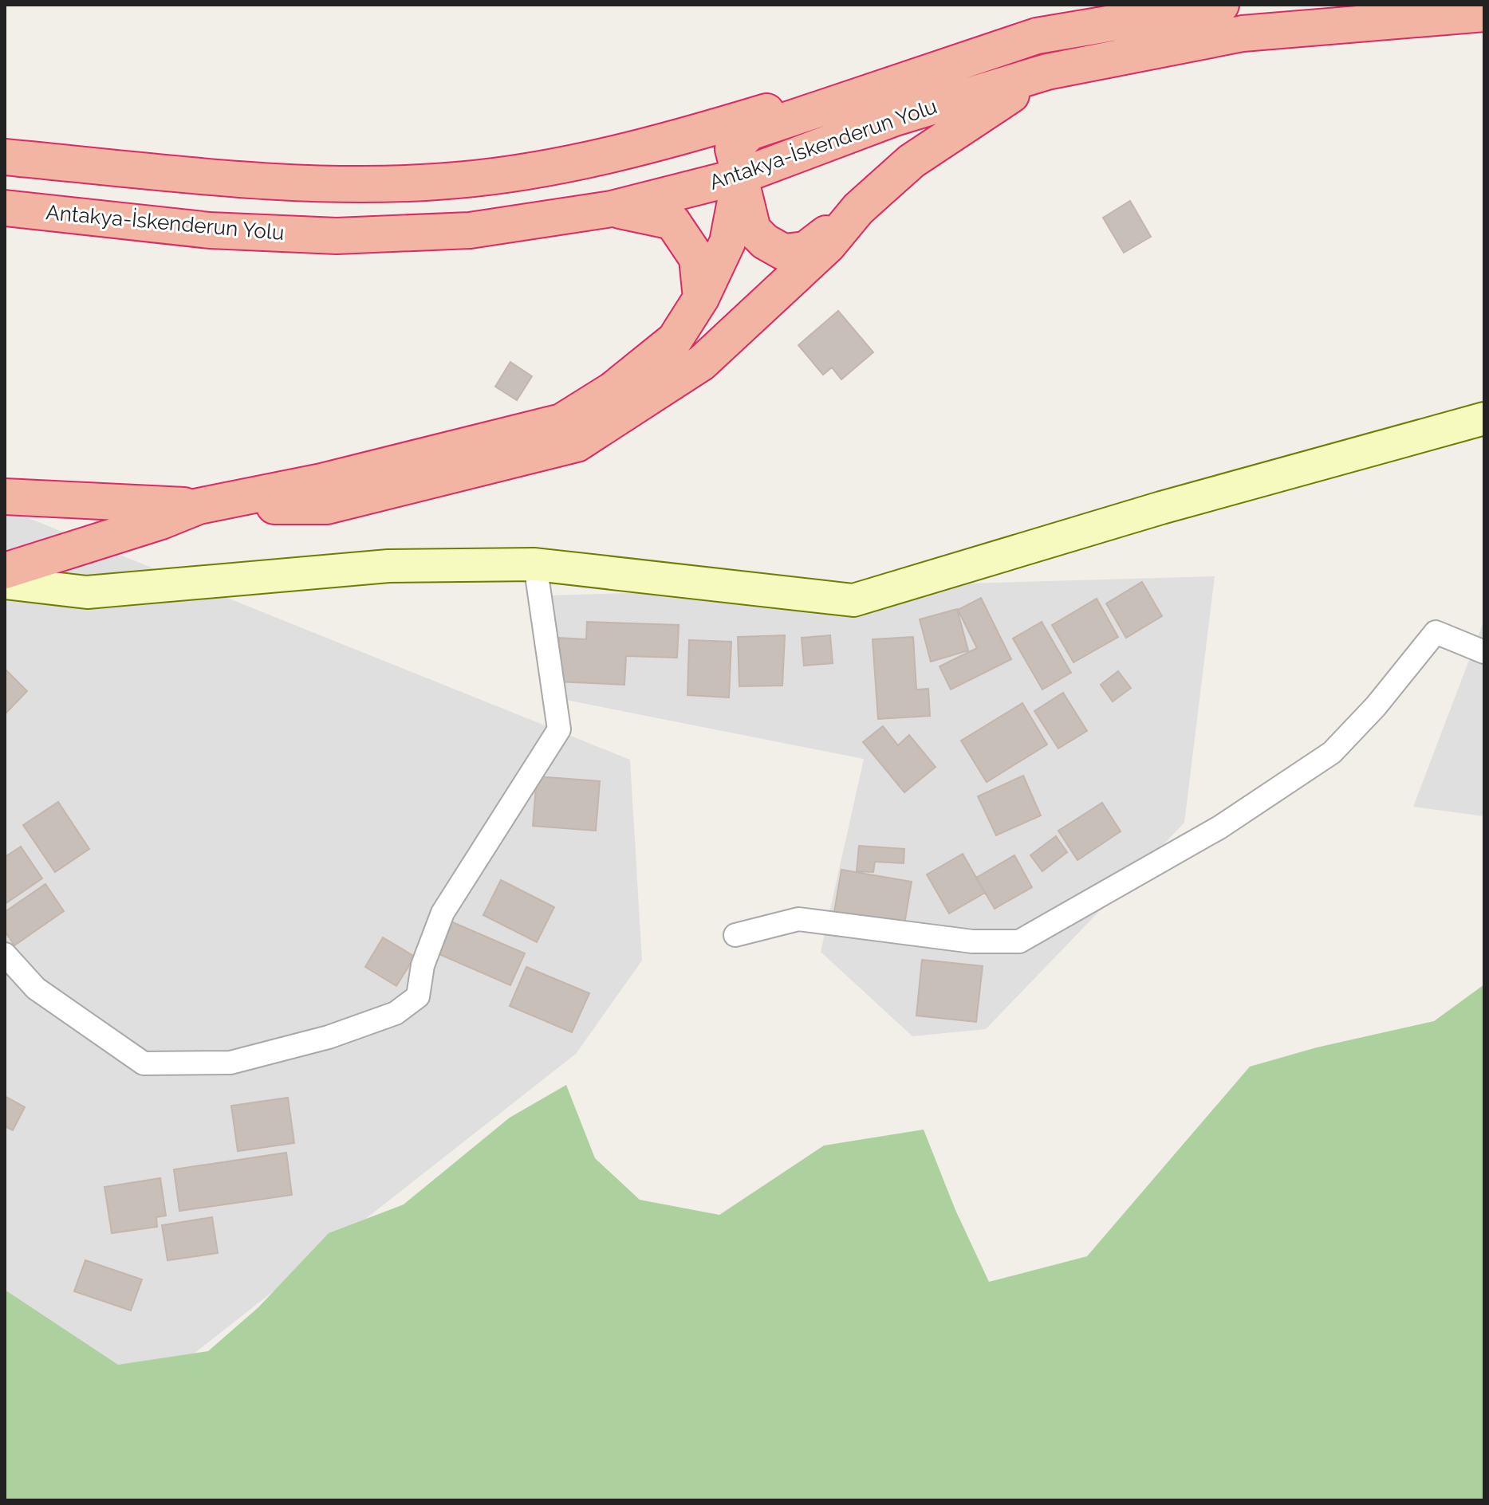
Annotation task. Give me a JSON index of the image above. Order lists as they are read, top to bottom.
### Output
{
  "streets": {
    "highway": ["Antakya-İskenderun Yolu"]
  }
}
